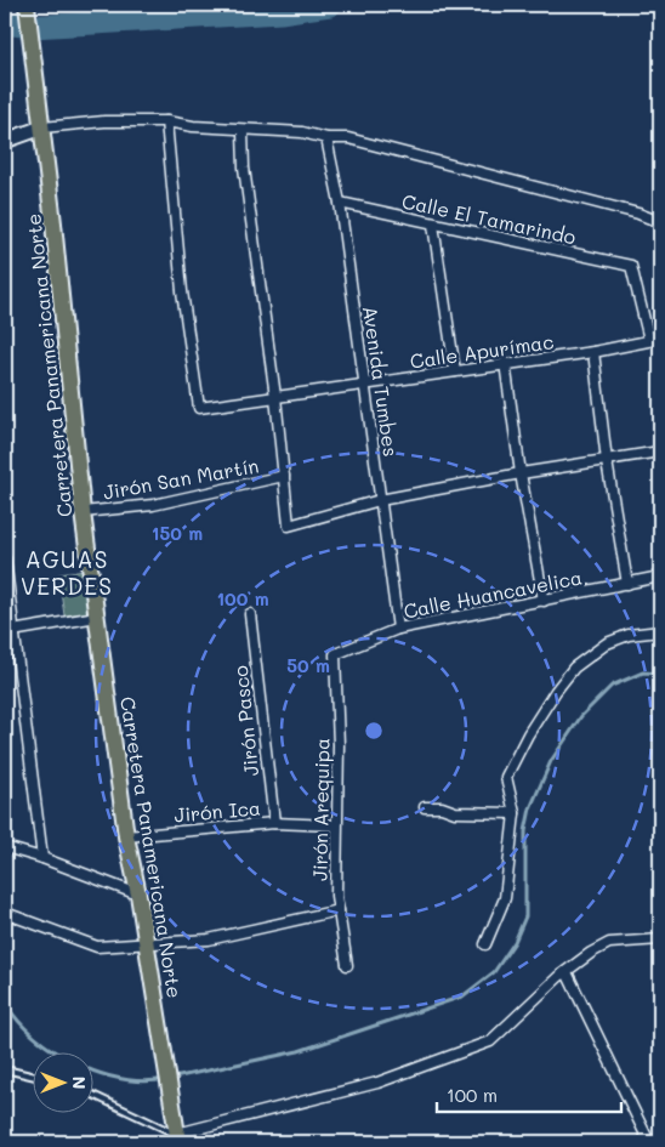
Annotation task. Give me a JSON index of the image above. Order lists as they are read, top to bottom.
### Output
{
  "streets": {
    "main road": ["Carretera Panamericana Norte"],
    "street": [
      "Calle El Tamarindo",
      "Calle Apurímac",
      "Avenida Tumbes",
      "Jirón San Martín",
      "Calle Huancavelica",
      "Jirón Pasco",
      "Jirón Arequipa",
      "Jirón Ica"
    ]
  },
  "crossings": [
    ["Calle El Tamarindo", "Calle Apurímac"],
    ["Calle El Tamarindo", "Avenida Tumbes"],
    ["Calle Apurímac", "Avenida Tumbes"],
    ["Carretera Panamericana Norte", "Jirón San Martín"],
    ["Carretera Panamericana Norte", "Jirón Ica"],
    ["Avenida Tumbes", "Calle Huancavelica"],
    ["Calle Huancavelica", "Jirón Arequipa"],
    ["Jirón Pasco", "Jirón Ica"],
    ["Jirón Arequipa", "Jirón Ica"]
  ],
  "districts": ["AGUAS VERDES"],
  "scale_bar": "100 m",
  "north": "right",
  "rings": ["150 m", "100 m", "50 m"]
}
